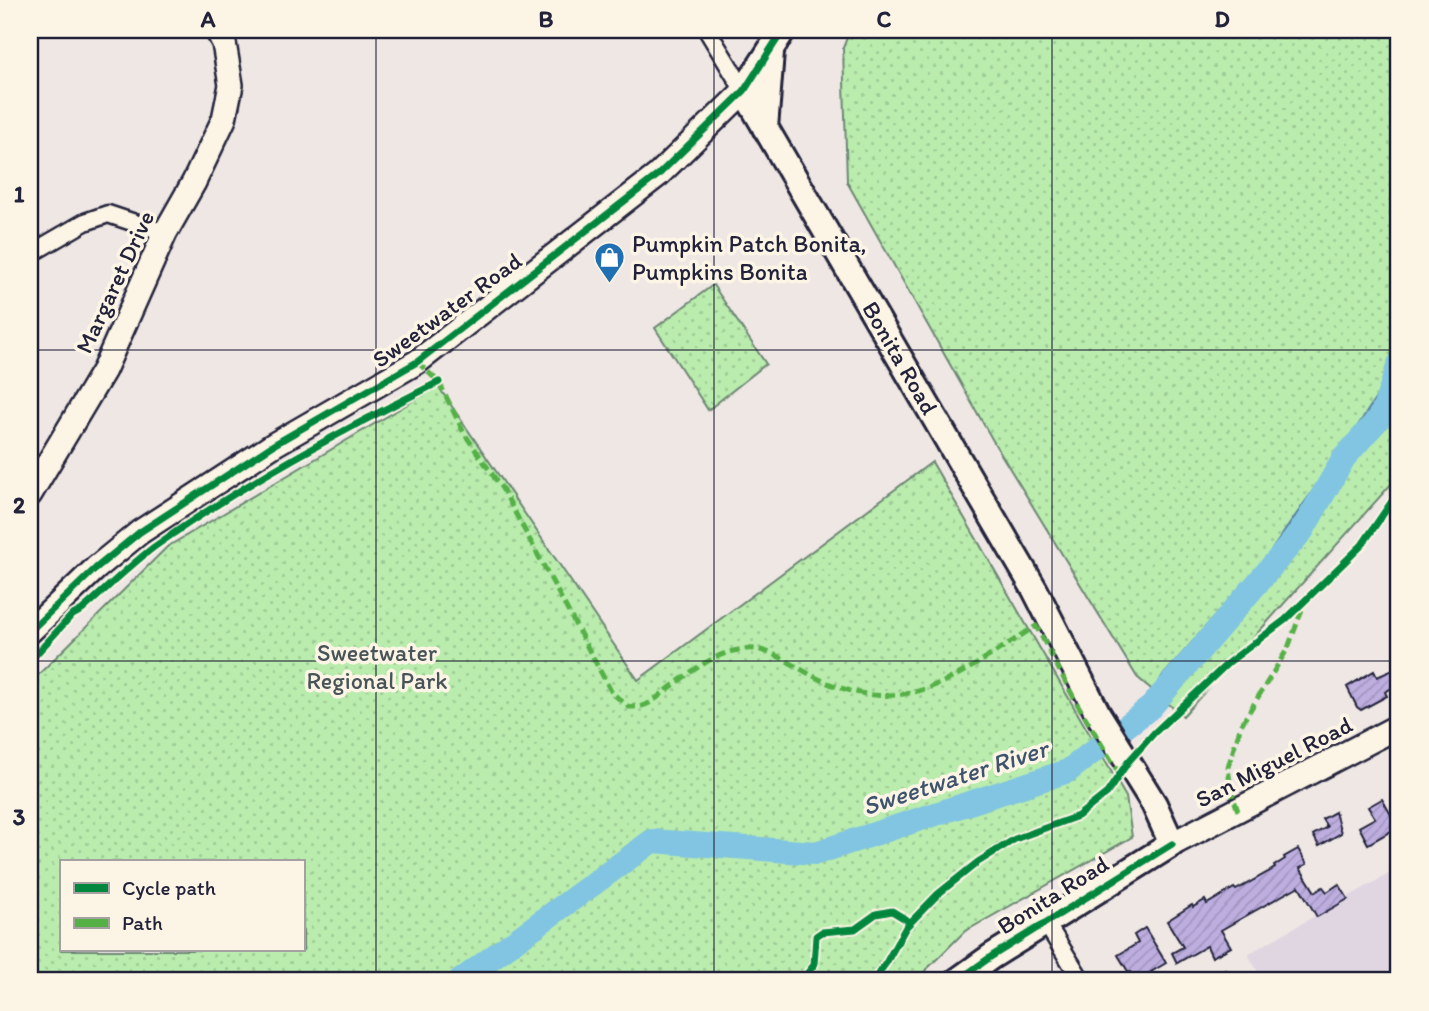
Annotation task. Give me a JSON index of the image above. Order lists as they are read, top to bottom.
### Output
{
  "streets": {
    "main road": [
      "Margaret Drive",
      "Sweetwater Road",
      "Bonita Road",
      "San Miguel Road"
    ]
  },
  "crossings": [
    ["Sweetwater Road", "Bonita Road"],
    ["Bonita Road", "San Miguel Road"]
  ],
  "water": ["Sweetwater River"],
  "parks": ["Sweetwater Regional Park"],
  "places": {
    "shop": ["Pumpkin Patch Bonita, Pumpkins Bonita"]
  },
  "legend": ["Cycle path", "Path"],
  "grid": {
    "columns": [
      "A",
      "B",
      "C",
      "D"
    ],
    "rows": ["1", "2", "3"]
  }
}
